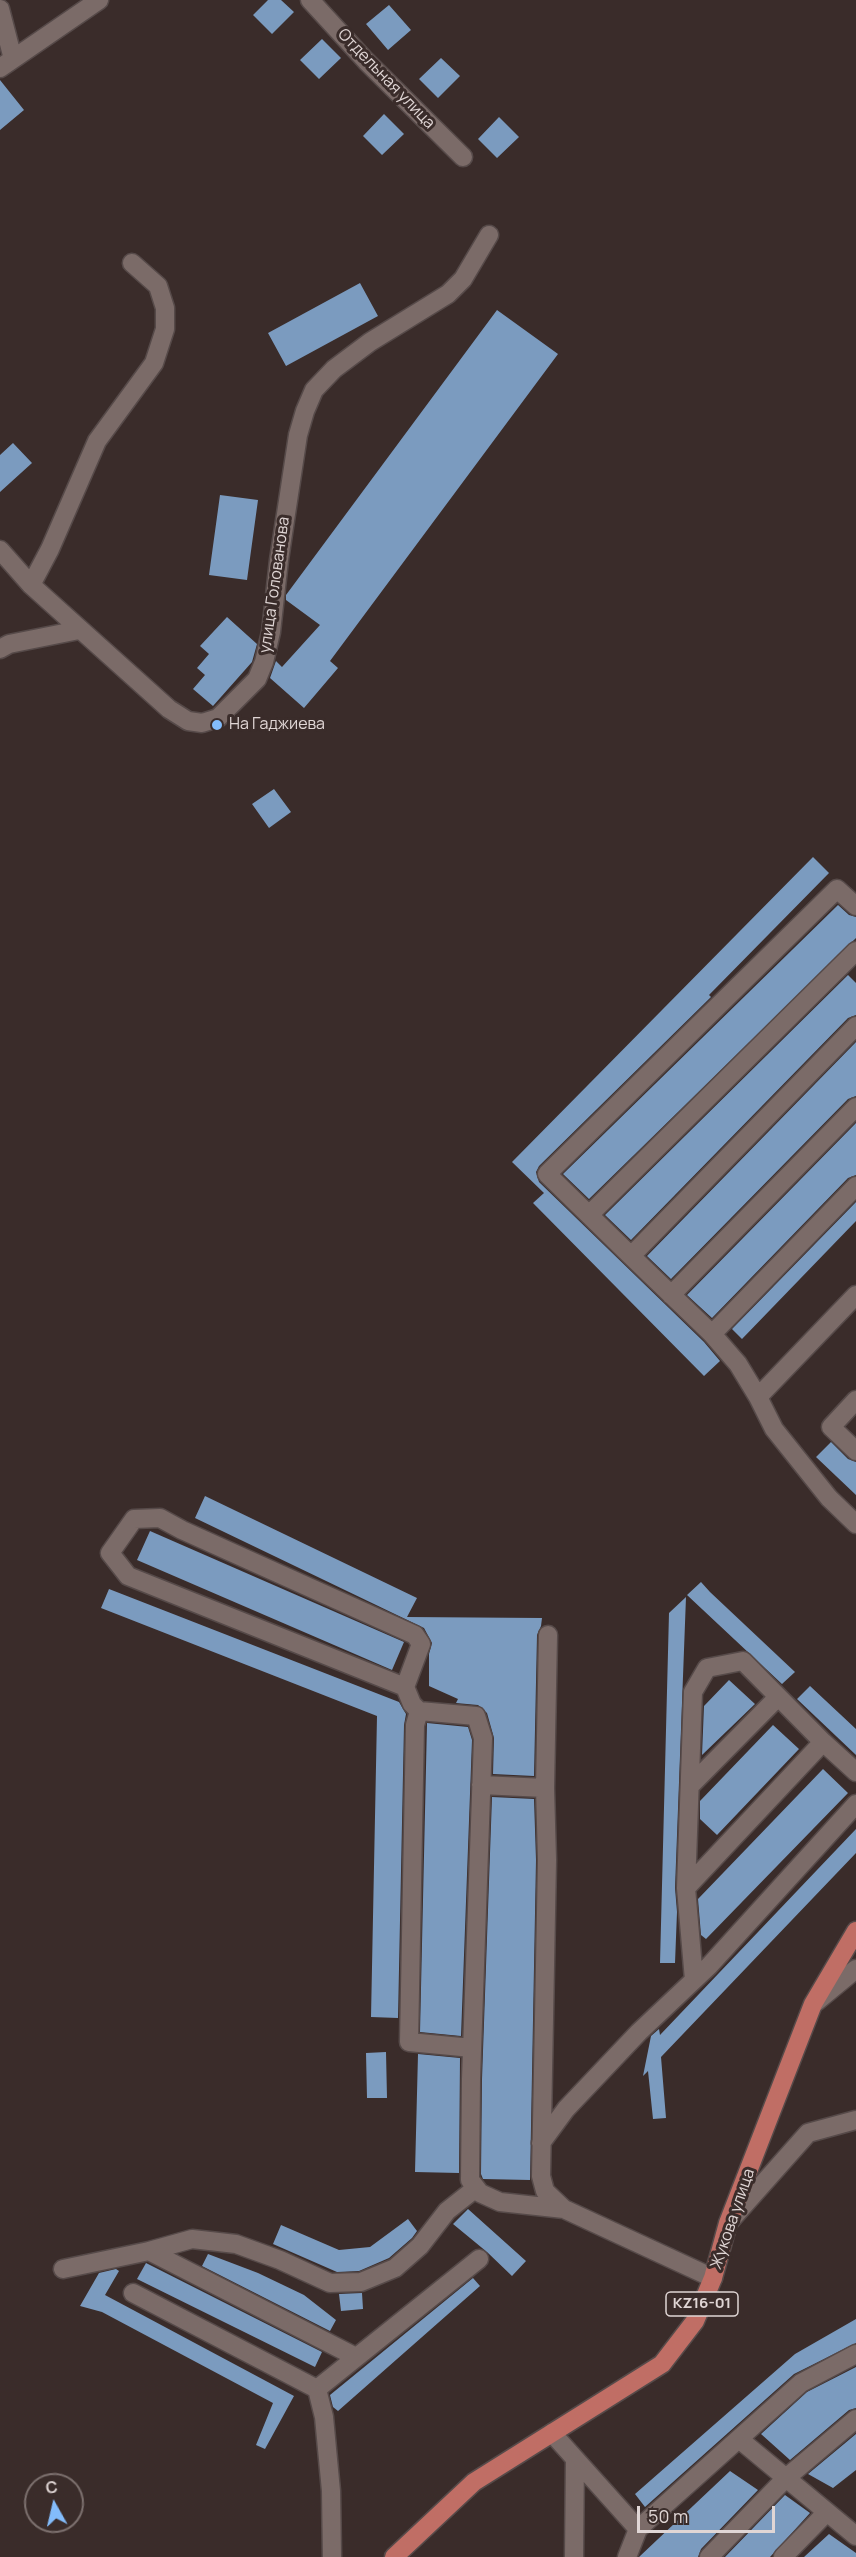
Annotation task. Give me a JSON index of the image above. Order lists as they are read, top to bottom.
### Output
{
  "streets": {
    "main road": ["Жукова улица", "KZ16-01"],
    "street": ["Отдельная улица", "улица Голованова"]
  },
  "places": ["На Гаджиева"],
  "scale_bar": "50 m",
  "north": "top"
}
